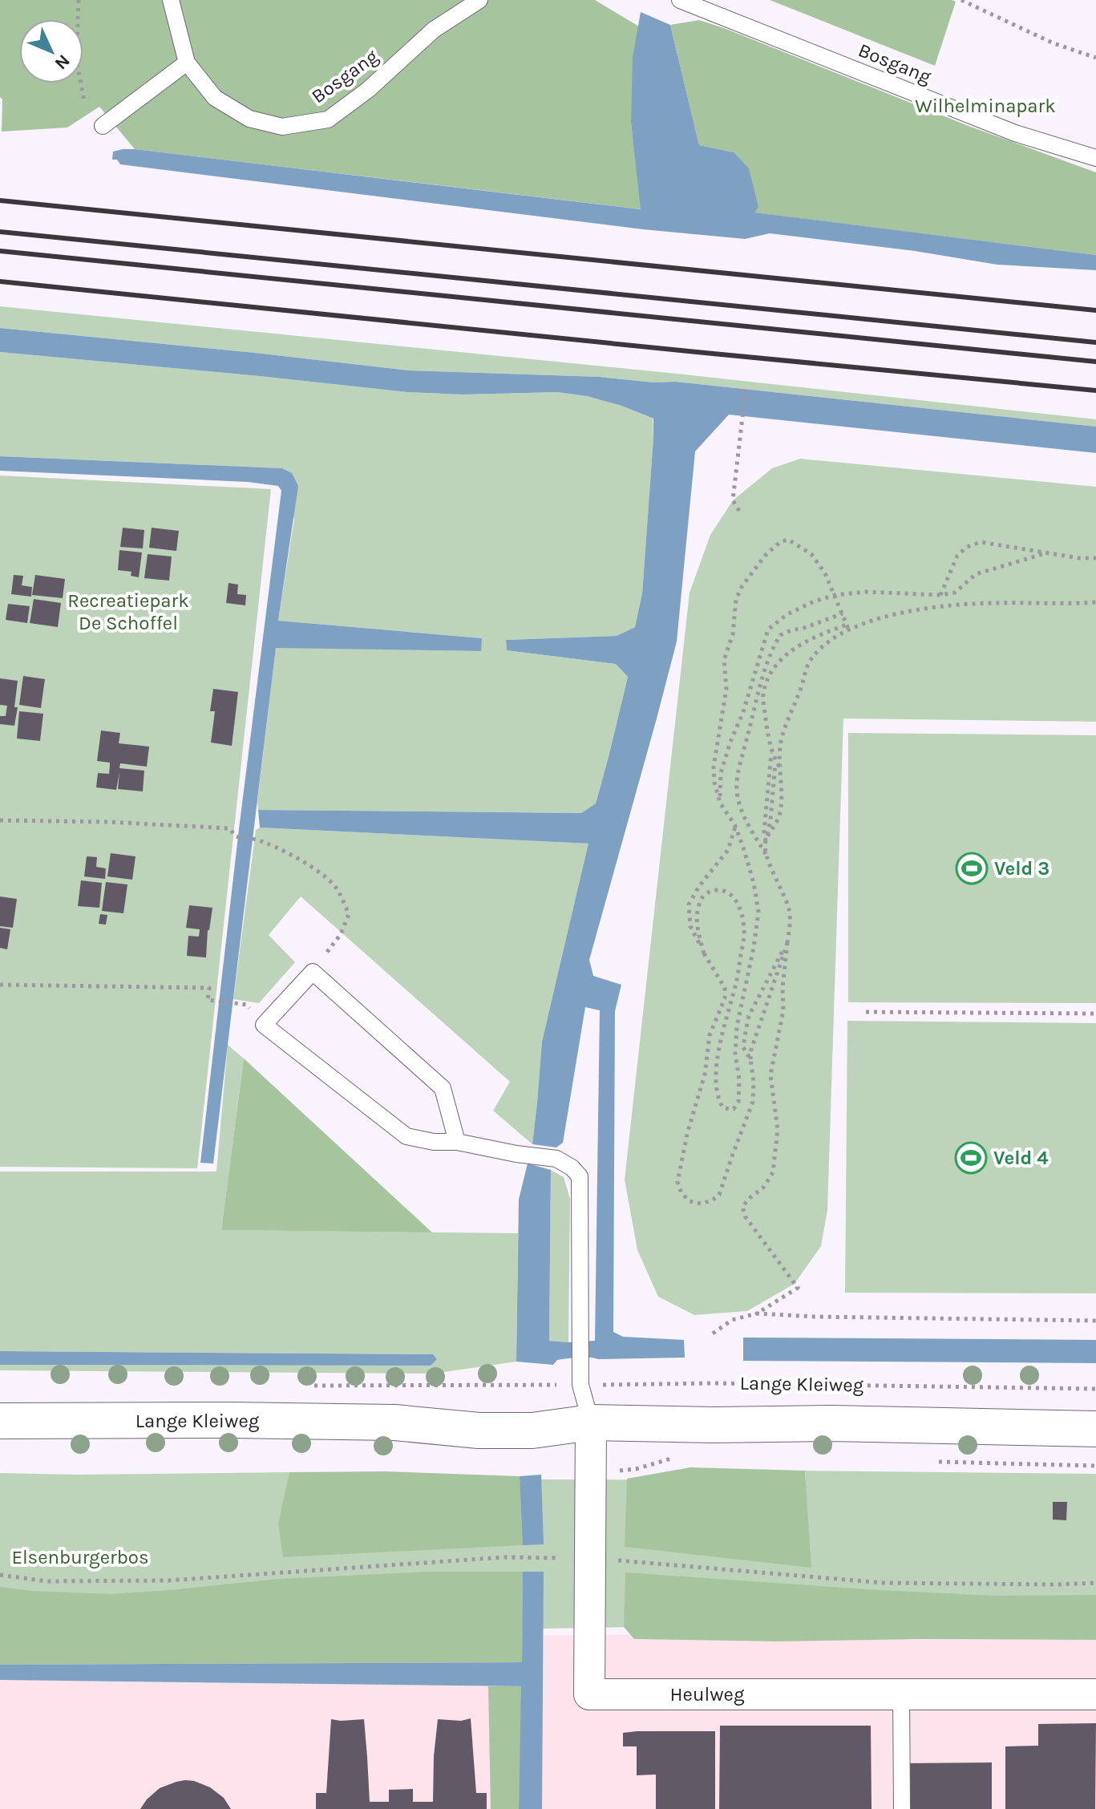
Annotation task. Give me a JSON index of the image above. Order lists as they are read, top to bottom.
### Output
{
  "streets": {
    "street": ["Lange Kleiweg", "Heulweg"],
    "lane": ["Bosgang"]
  },
  "crossings": [
    ["Lange Kleiweg", "Heulweg"]
  ],
  "parks": ["Wilhelminapark", "Recreatiepark De Schoffel", "Elsenburgerbos"],
  "places": {
    "sports": ["Veld 3", "Veld 4"]
  },
  "north": "bottom right"
}
